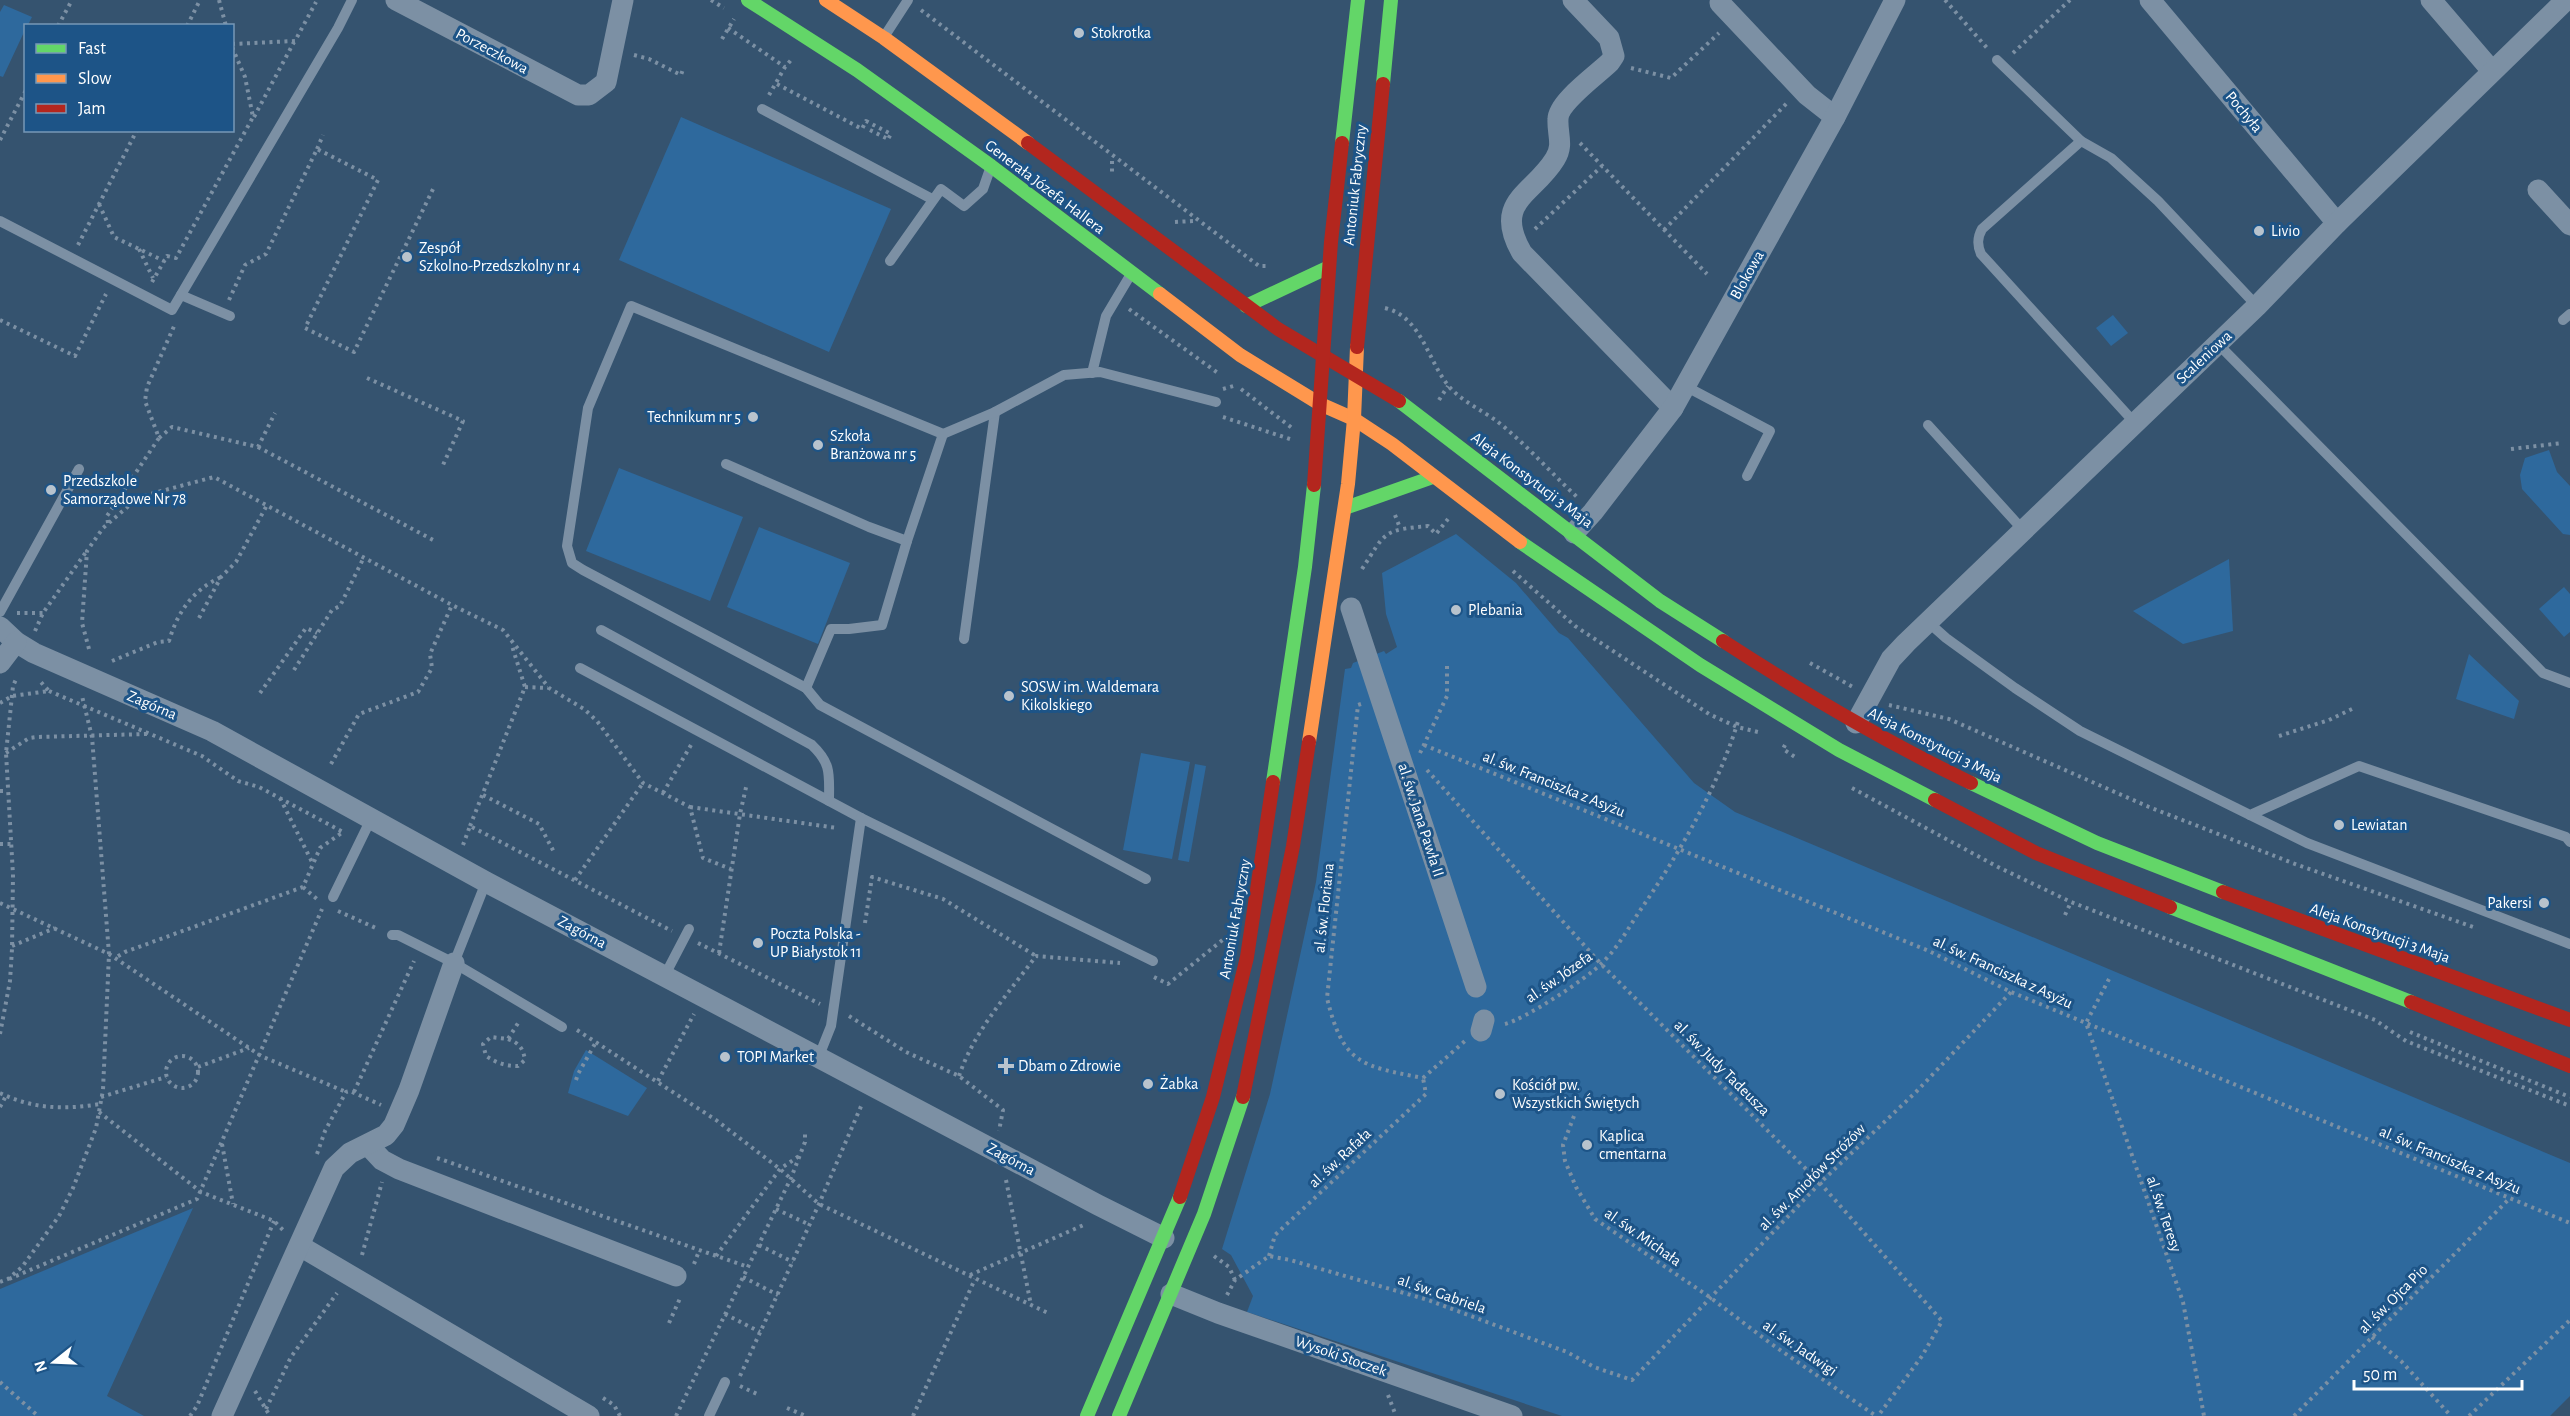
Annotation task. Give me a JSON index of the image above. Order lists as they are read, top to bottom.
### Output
{
  "streets": {
    "main road": ["Antoniuk Fabryczny", "Generała Józefa Hallera", "Aleja Konstytucji 3 Maja"],
    "street": [
      "Porzeczkowa",
      "Pochyła",
      "Blokowa",
      "Scaleniowa",
      "Zagórna",
      "al. św. Jana Pawła II",
      "Wysoki Stoczek"
    ],
    "path": [
      "al. św. Franciszka z Asyżu",
      "al. św. Floriana",
      "al. św. Józefa",
      "al. św. Judy Tadeusza",
      "al. św. Rafała",
      "al. św. Aniołów Stróżów",
      "al. św. Teresy",
      "al. św. Michała",
      "al. św. Gabriela",
      "al. św. Ojca Pio",
      "al. św. Jadwigi"
    ]
  },
  "crossings": [
    ["Pochyła", "Scaleniowa"],
    ["Antoniuk Fabryczny", "Generała Józefa Hallera"],
    ["Antoniuk Fabryczny", "Aleja Konstytucji 3 Maja"],
    ["Antoniuk Fabryczny", "Zagórna"],
    ["Antoniuk Fabryczny", "Wysoki Stoczek"],
    ["Generała Józefa Hallera", "Aleja Konstytucji 3 Maja"],
    ["Blokowa", "Aleja Konstytucji 3 Maja"],
    ["Scaleniowa", "Aleja Konstytucji 3 Maja"],
    ["al. św. Franciszka z Asyżu", "al. św. Józefa"],
    ["al. św. Franciszka z Asyżu", "al. św. Aniołów Stróżów"],
    ["al. św. Franciszka z Asyżu", "al. św. Teresy"],
    ["al. św. Franciszka z Asyżu", "al. św. Ojca Pio"],
    ["al. św. Jana Pawła II", "al. św. Floriana"],
    ["al. św. Jana Pawła II", "al. św. Judy Tadeusza"],
    ["al. św. Floriana", "al. św. Józefa"],
    ["al. św. Floriana", "al. św. Rafała"],
    ["al. św. Józefa", "al. św. Judy Tadeusza"],
    ["al. św. Józefa", "al. św. Rafała"],
    ["al. św. Judy Tadeusza", "al. św. Aniołów Stróżów"],
    ["al. św. Judy Tadeusza", "al. św. Jadwigi"],
    ["al. św. Rafała", "al. św. Gabriela"],
    ["al. św. Aniołów Stróżów", "al. św. Michała"],
    ["al. św. Aniołów Stróżów", "al. św. Gabriela"],
    ["al. św. Aniołów Stróżów", "al. św. Jadwigi"],
    ["al. św. Michała", "al. św. Jadwigi"]
  ],
  "places": {
    "other": [
      "Stokrotka",
      "Livio",
      "Zespół Szkolno-Przedszkolny nr 4",
      "Technikum nr 5",
      "Szkoła Branżowa nr 5",
      "Przedszkole Samorządowe Nr 78",
      "Plebania",
      "SOSW im. Waldemara Kikolskiego",
      "Lewiatan",
      "Pakersi",
      "Poczta Polska - UP Białystok 11",
      "TOPI Market",
      "Żabka",
      "Kościół pw. Wszystkich Świętych",
      "Kaplica cmentarna"
    ],
    "health": ["Dbam o Zdrowie"]
  },
  "legend": ["Fast", "Slow", "Jam"],
  "scale_bar": "50 m",
  "north": "left"
}
